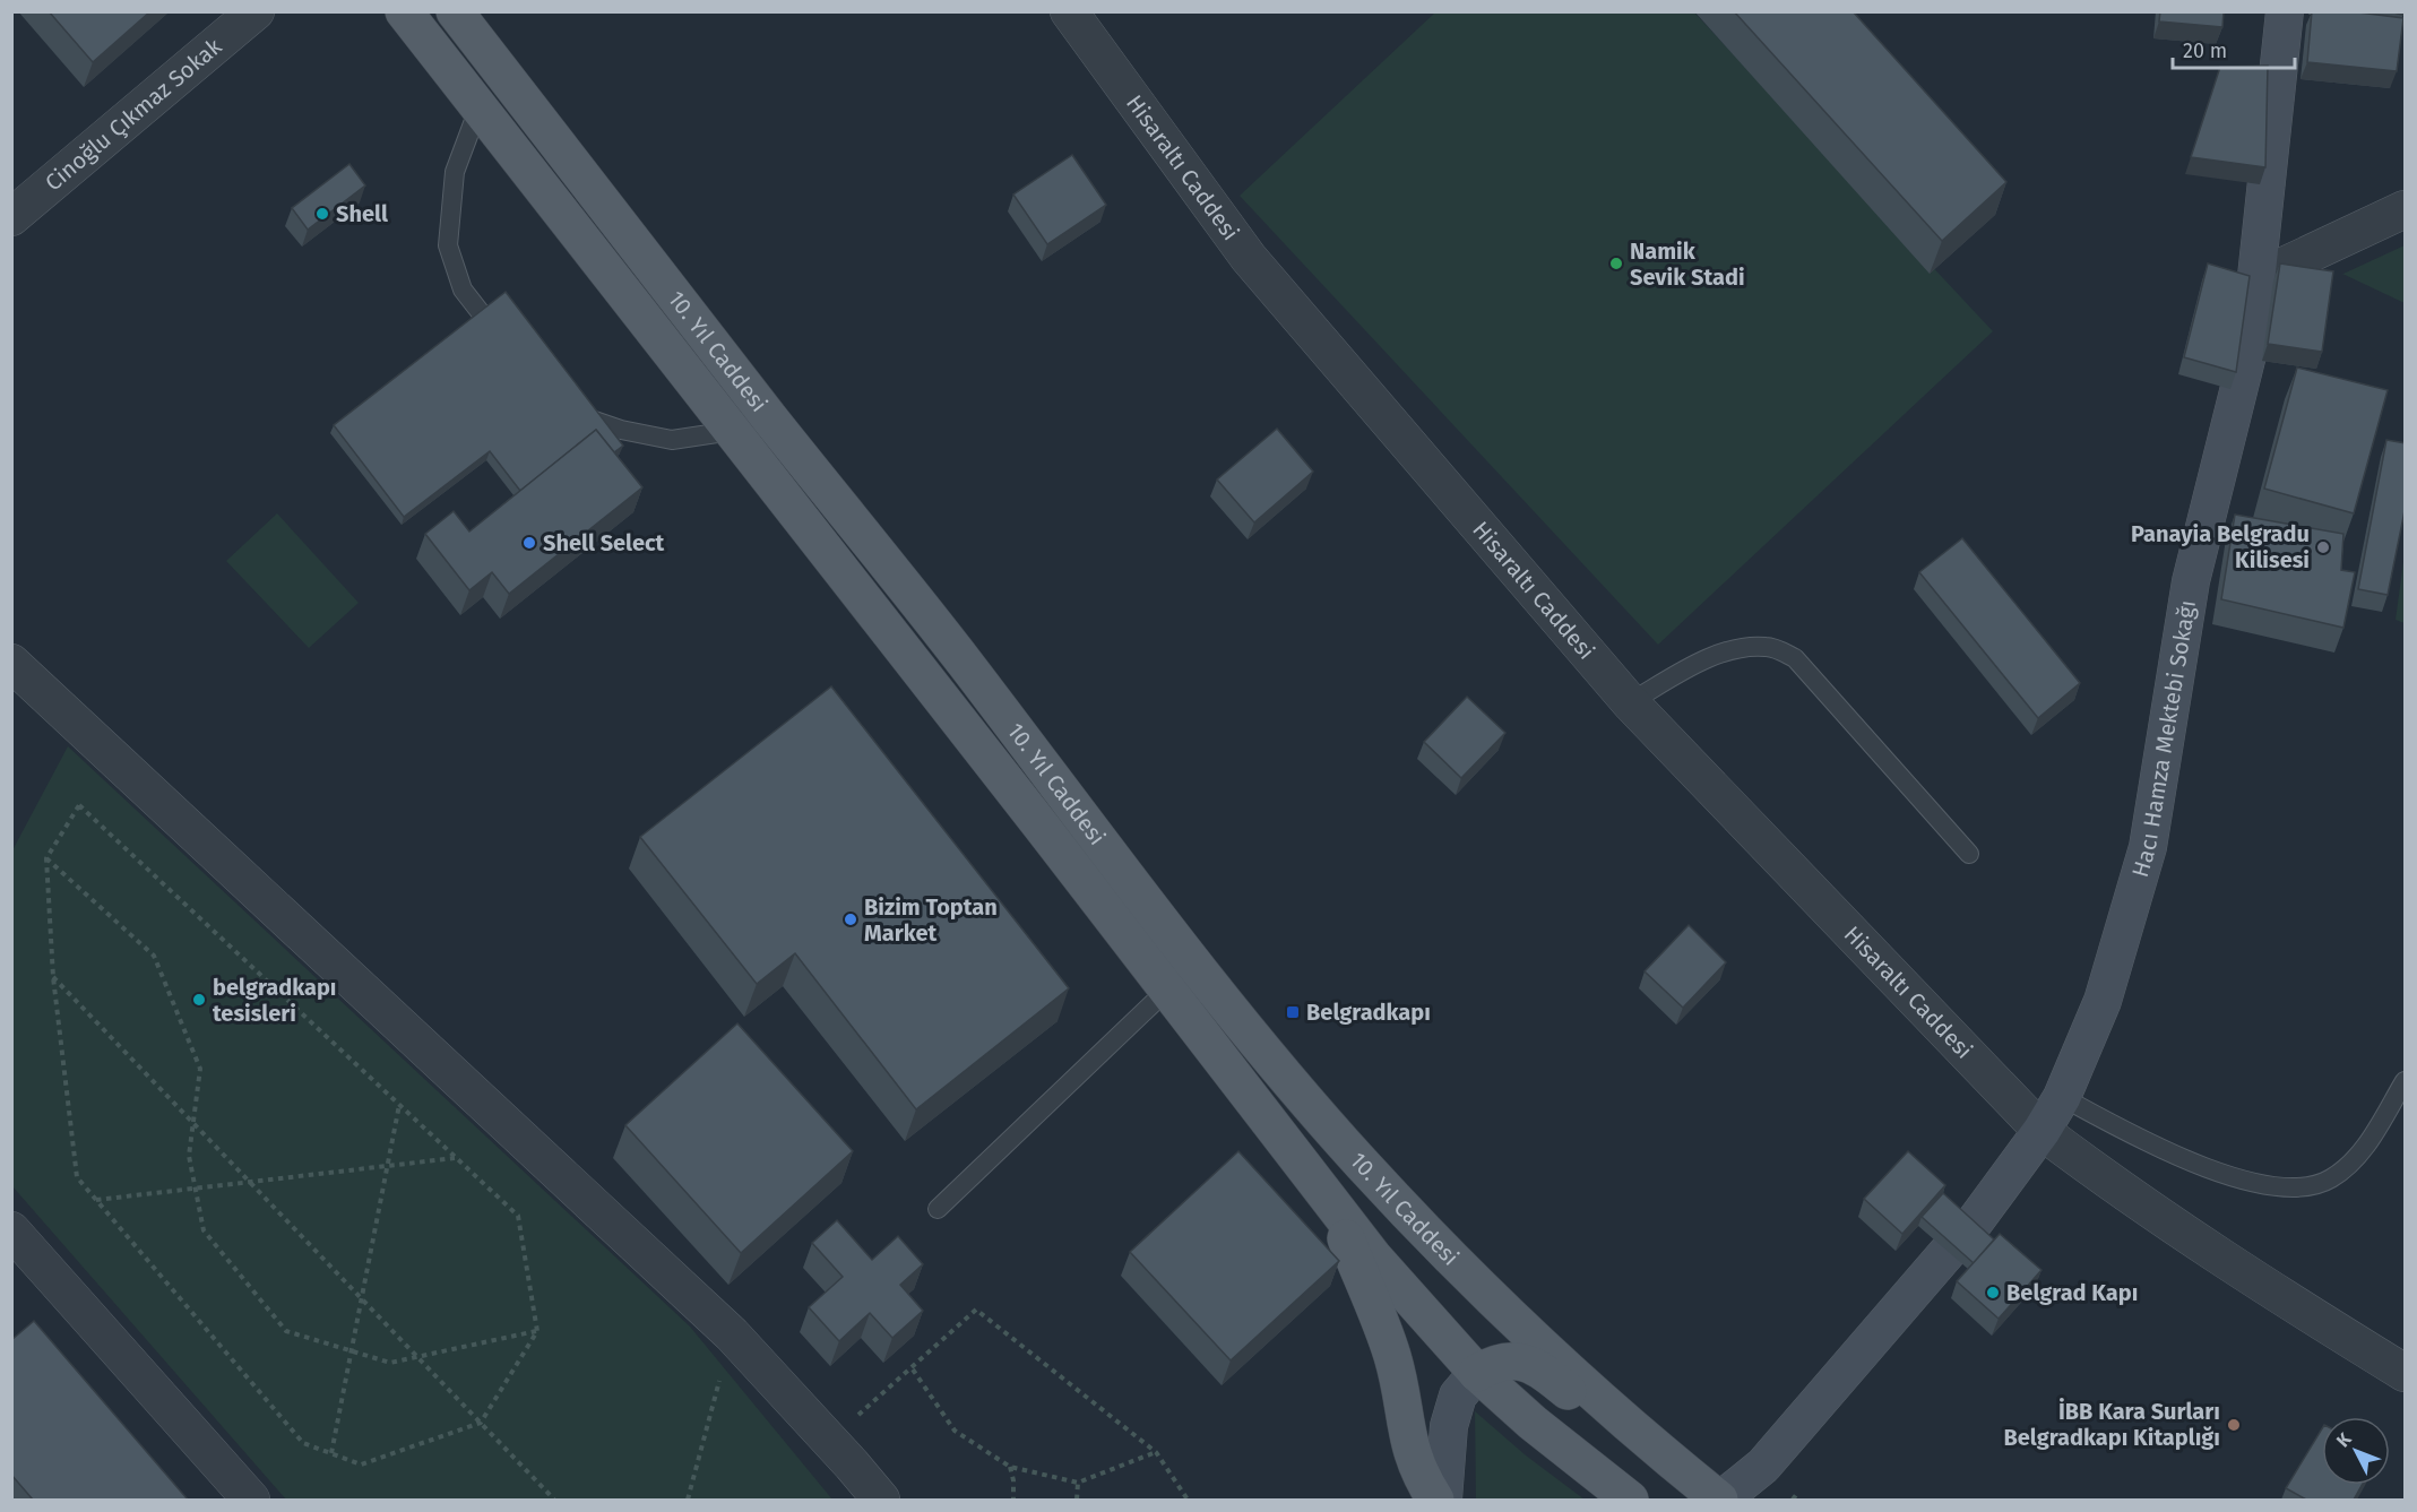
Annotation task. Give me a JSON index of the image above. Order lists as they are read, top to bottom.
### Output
{
  "streets": {
    "main road": ["10. Yıl Caddesi"],
    "street": ["Cinoğlu Çıkmaz Sokak", "Hisaraltı Caddesi", "Hacı Hamza Mektebi Sokağı"]
  },
  "crossings": [
    ["Hisaraltı Caddesi", "Hacı Hamza Mektebi Sokağı"],
    ["10. Yıl Caddesi", "Hacı Hamza Mektebi Sokağı"]
  ],
  "places": {
    "other": [
      "Shell",
      "Namik Sevik Stadi",
      "Shell Select",
      "Panayia Belgradu Kilisesi",
      "Bizim Toptan Market",
      "belgradkapı tesisleri",
      "Belgrad Kapı",
      "İBB Kara Surları Belgradkapı Kitaplığı"
    ],
    "transit": ["Belgradkapı"]
  },
  "scale_bar": "20 m",
  "north": "top left"
}
